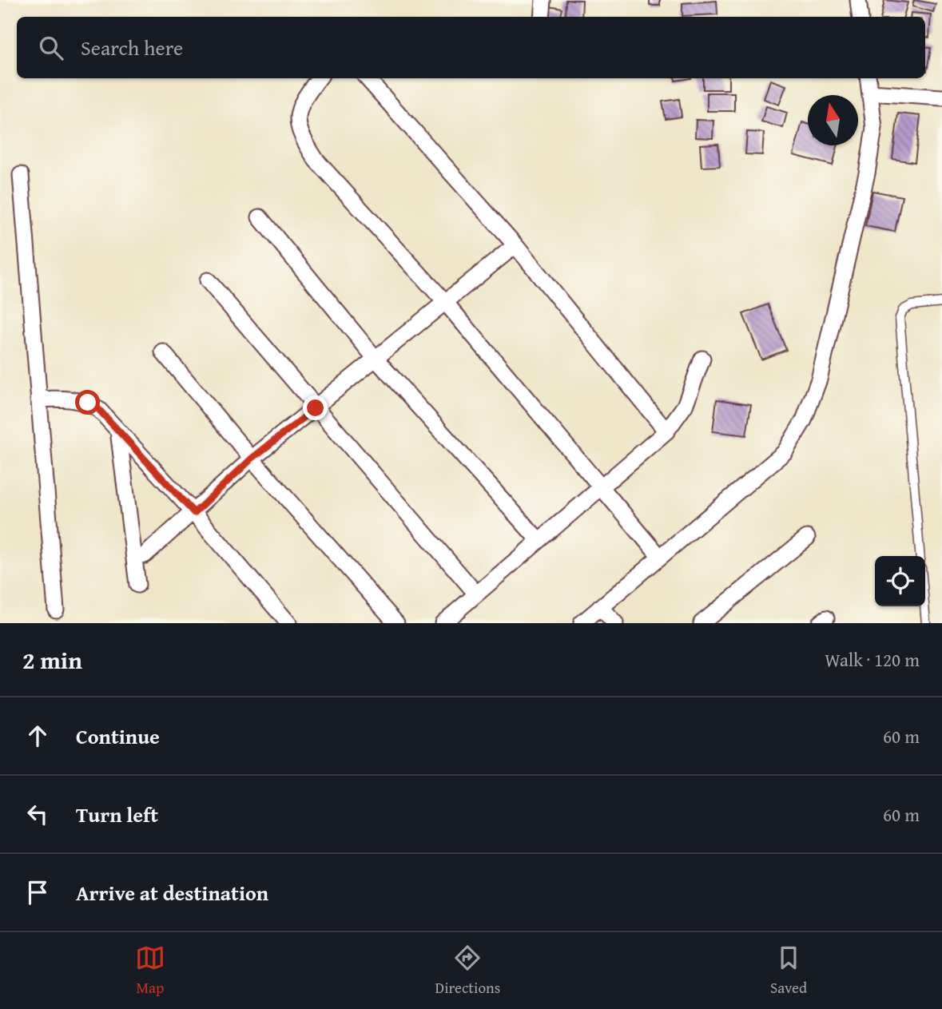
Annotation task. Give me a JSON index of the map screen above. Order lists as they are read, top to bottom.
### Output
{
  "north": "top",
  "page": {
    "search": "Search here",
    "heading": ["2 min", "Walk · 120 m"],
    "list": [
      ["Continue", "60 m"],
      ["Turn left", "60 m"],
      "Arrive at destination"
    ],
    "nav": ["Map", "Directions", "Saved"]
  }
}
